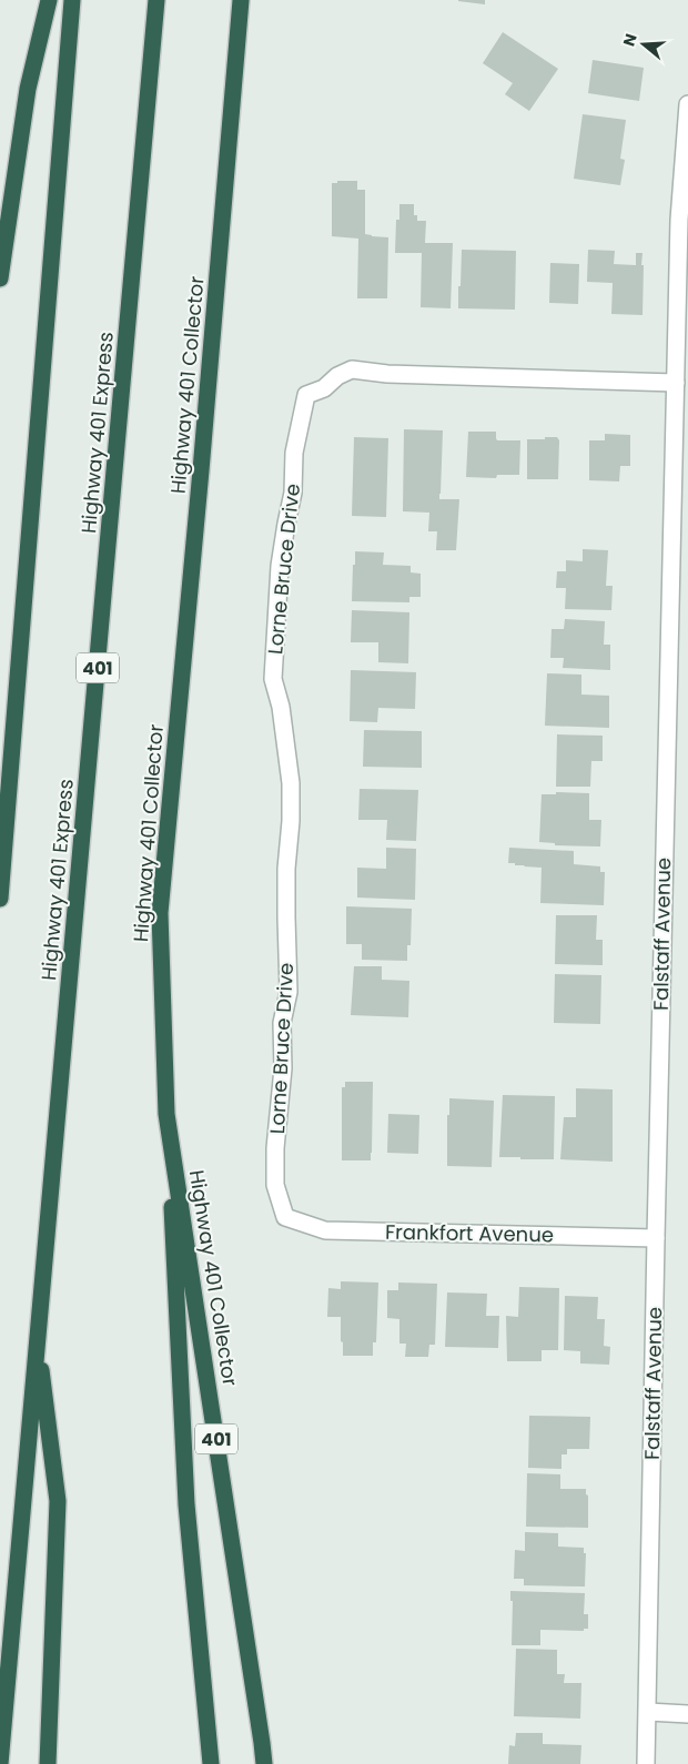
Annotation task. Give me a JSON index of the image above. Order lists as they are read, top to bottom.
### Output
{
  "streets": {
    "highway": ["Highway 401 Collector", "Highway 401 Express", "401"],
    "street": ["Lorne Bruce Drive", "Falstaff Avenue", "Frankfort Avenue"]
  },
  "crossings": [
    ["Lorne Bruce Drive", "Falstaff Avenue"],
    ["Lorne Bruce Drive", "Frankfort Avenue"],
    ["Falstaff Avenue", "Frankfort Avenue"]
  ],
  "north": "left"
}
